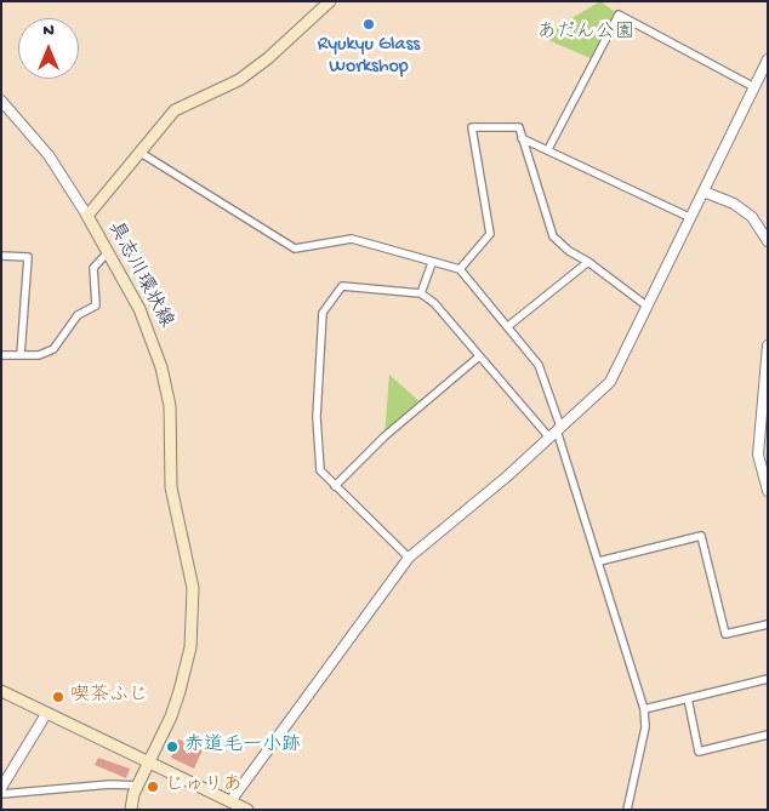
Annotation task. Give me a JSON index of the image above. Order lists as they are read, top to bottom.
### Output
{
  "streets": {
    "main road": ["具志川環状線"]
  },
  "parks": ["あだん公園"],
  "places": [
    "Ryukyu Glass Workshop",
    "喫茶ふじ",
    "赤道毛一小跡",
    "じゅりあ"
  ],
  "north": "top"
}
